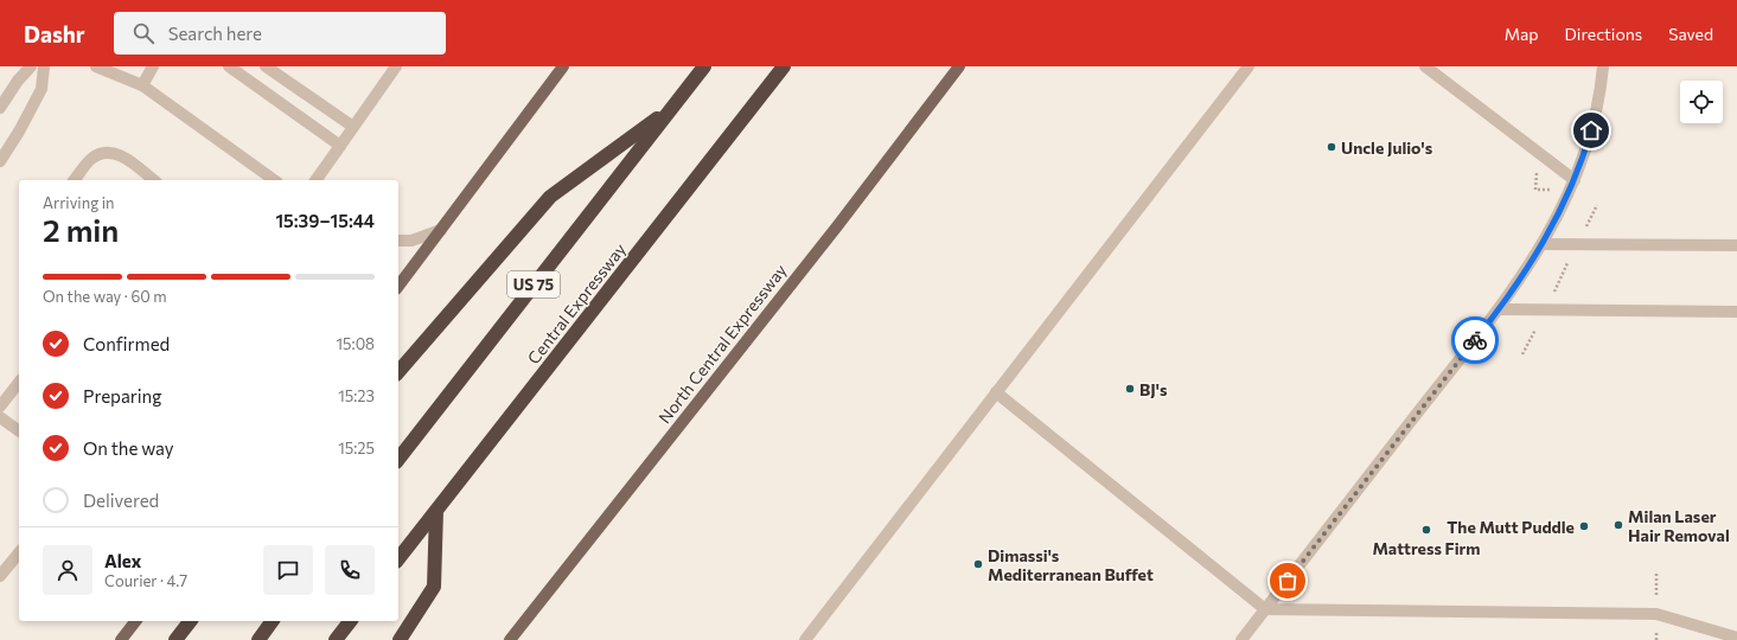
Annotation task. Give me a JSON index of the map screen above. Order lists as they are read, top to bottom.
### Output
{
  "streets": {
    "highway": ["US 75", "Central Expressway"],
    "main road": ["North Central Expressway"]
  },
  "places": [
    "Uncle Julio's",
    "BJ's",
    "Milan Laser Hair Removal",
    "The Mutt Puddle",
    "Mattress Firm",
    "Dimassi's Mediterranean Buffet"
  ],
  "page": {
    "header": "Dashr",
    "search": "Search here",
    "nav": ["Map", "Directions", "Saved"],
    "heading": ["2 min", "Arriving in", "15:39–15:44"],
    "panel": ["Alex", "Courier · 4.7"],
    "bar": "On the way · 60 m",
    "list": [
      ["Confirmed", "15:08"],
      ["Preparing", "15:23"],
      ["On the way", "15:25"],
      "Delivered"
    ]
  }
}
